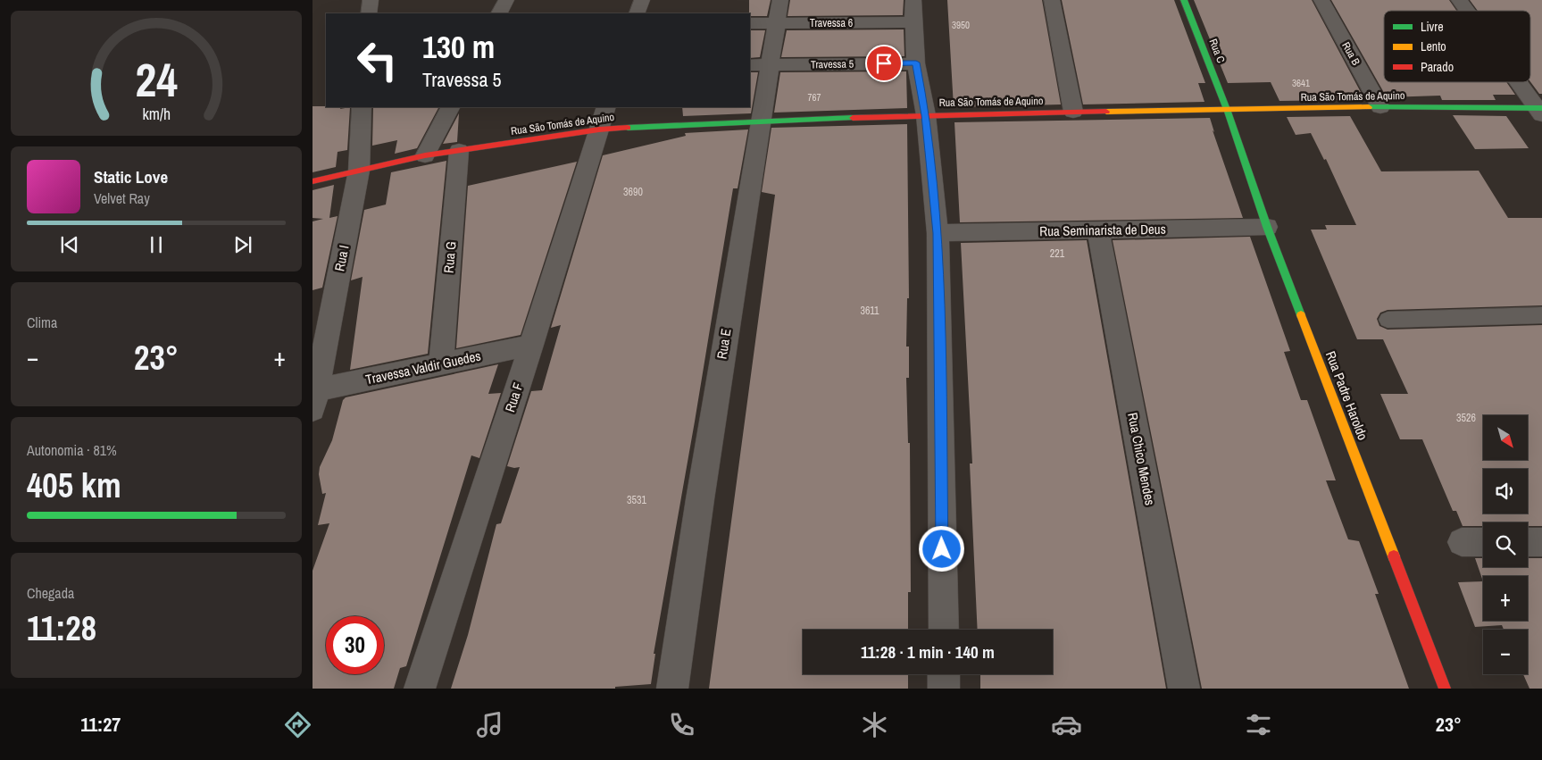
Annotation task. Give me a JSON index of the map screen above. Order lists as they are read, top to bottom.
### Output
{
  "streets": {
    "street": [
      "Travessa 6",
      "Rua C",
      "Rua B",
      "Travessa 5",
      "Rua São Tomás de Aquino",
      "Rua Seminarista de Deus",
      "Rua G",
      "Rua I",
      "Rua E",
      "Travessa Valdir Guedes",
      "Rua Padre Haroldo",
      "Rua F",
      "Rua Chico Mendes"
    ]
  },
  "crossings": [
    ["Travessa 6", "Rua E"],
    ["Rua C", "Rua São Tomás de Aquino"],
    ["Rua C", "Rua Padre Haroldo"],
    ["Rua B", "Rua São Tomás de Aquino"],
    ["Travessa 5", "Rua E"],
    ["Rua São Tomás de Aquino", "Rua G"],
    ["Rua São Tomás de Aquino", "Rua I"],
    ["Rua São Tomás de Aquino", "Rua E"],
    ["Rua São Tomás de Aquino", "Rua Padre Haroldo"],
    ["Rua São Tomás de Aquino", "Rua F"],
    ["Rua Seminarista de Deus", "Rua Padre Haroldo"],
    ["Rua Seminarista de Deus", "Rua Chico Mendes"],
    ["Rua G", "Travessa Valdir Guedes"],
    ["Rua I", "Travessa Valdir Guedes"],
    ["Travessa Valdir Guedes", "Rua F"]
  ],
  "house_numbers": [
    "3950",
    "3641",
    "767",
    "3690",
    "221",
    "3611",
    "3526",
    "3531"
  ],
  "legend": ["Livre", "Lento", "Parado"],
  "north": "bottom right",
  "page": {
    "turn": ["130 m", "Travessa 5"],
    "song": ["Static Love", "Velvet Ray"],
    "tile": [
      "Clima",
      ["Autonomia · 81%", "405 km"],
      ["Chegada", "11:28"]
    ],
    "heat": ["−", "23°", "+"],
    "map_buttons": ["+", "−"],
    "limit": "30",
    "trip": "11:28 · 1 min · 140 m",
    "tabs": ["11:27", "23°"],
    "gauge": ["24", "km/h"]
  }
}
